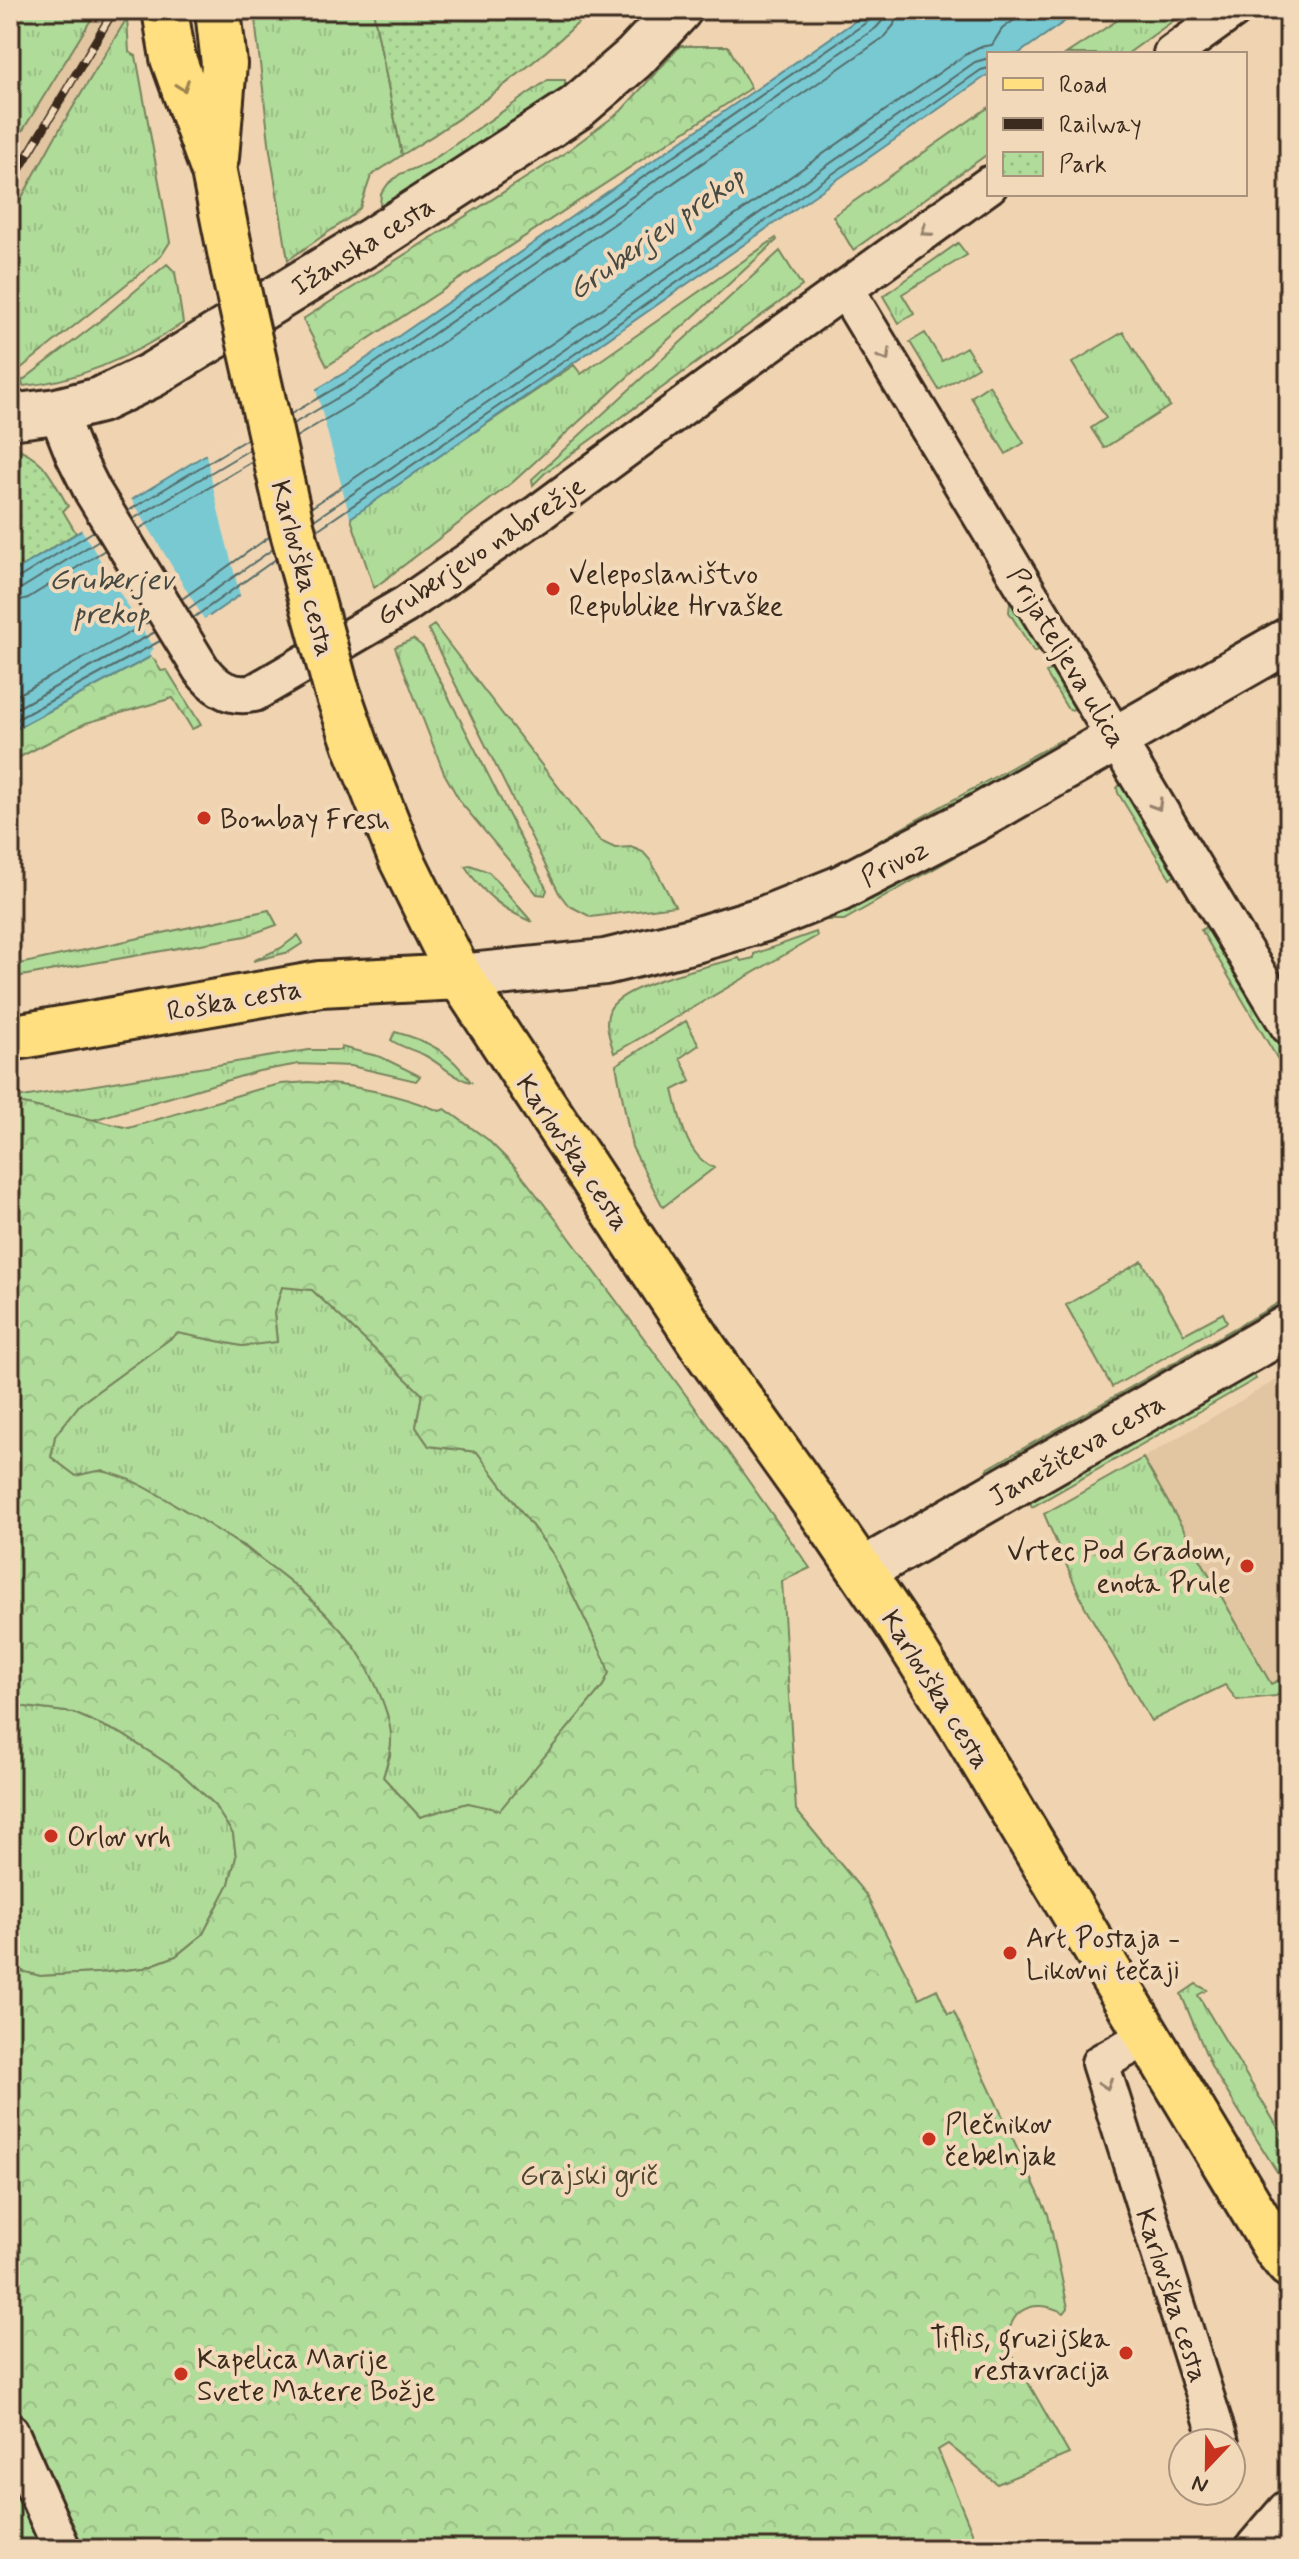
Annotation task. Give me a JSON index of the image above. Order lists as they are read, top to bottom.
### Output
{
  "streets": {
    "main road": ["Karlovška cesta", "Roška cesta"],
    "street": [
      "Ižanska cesta",
      "Gruberjevo nabrežje",
      "Prijateljeva ulica",
      "Privoz",
      "Janežičeva cesta"
    ]
  },
  "crossings": [
    ["Ižanska cesta", "Gruberjevo nabrežje"],
    ["Gruberjevo nabrežje", "Prijateljeva ulica"],
    ["Karlovška cesta", "Privoz"],
    ["Karlovška cesta", "Roška cesta"],
    ["Karlovška cesta", "Janežičeva cesta"],
    ["Prijateljeva ulica", "Privoz"],
    ["Privoz", "Roška cesta"]
  ],
  "one_way": ["Prijateljeva ulica"],
  "water": ["Gruberjev prekop"],
  "parks": ["Grajski grič"],
  "places": [
    "Veleposlaništvo Republike Hrvaške",
    "Bombay Fresh",
    "Vrtec Pod Gradom, enota Prule",
    "Orlov vrh",
    "Art Postaja - Likovni tečaji",
    "Plečnikov čebelnjak",
    "Tiflis, gruzijska restavracija",
    "Kapelica Marije Svete Matere Božje"
  ],
  "legend": ["Road", "Railway", "Park"],
  "north": "bottom"
}
